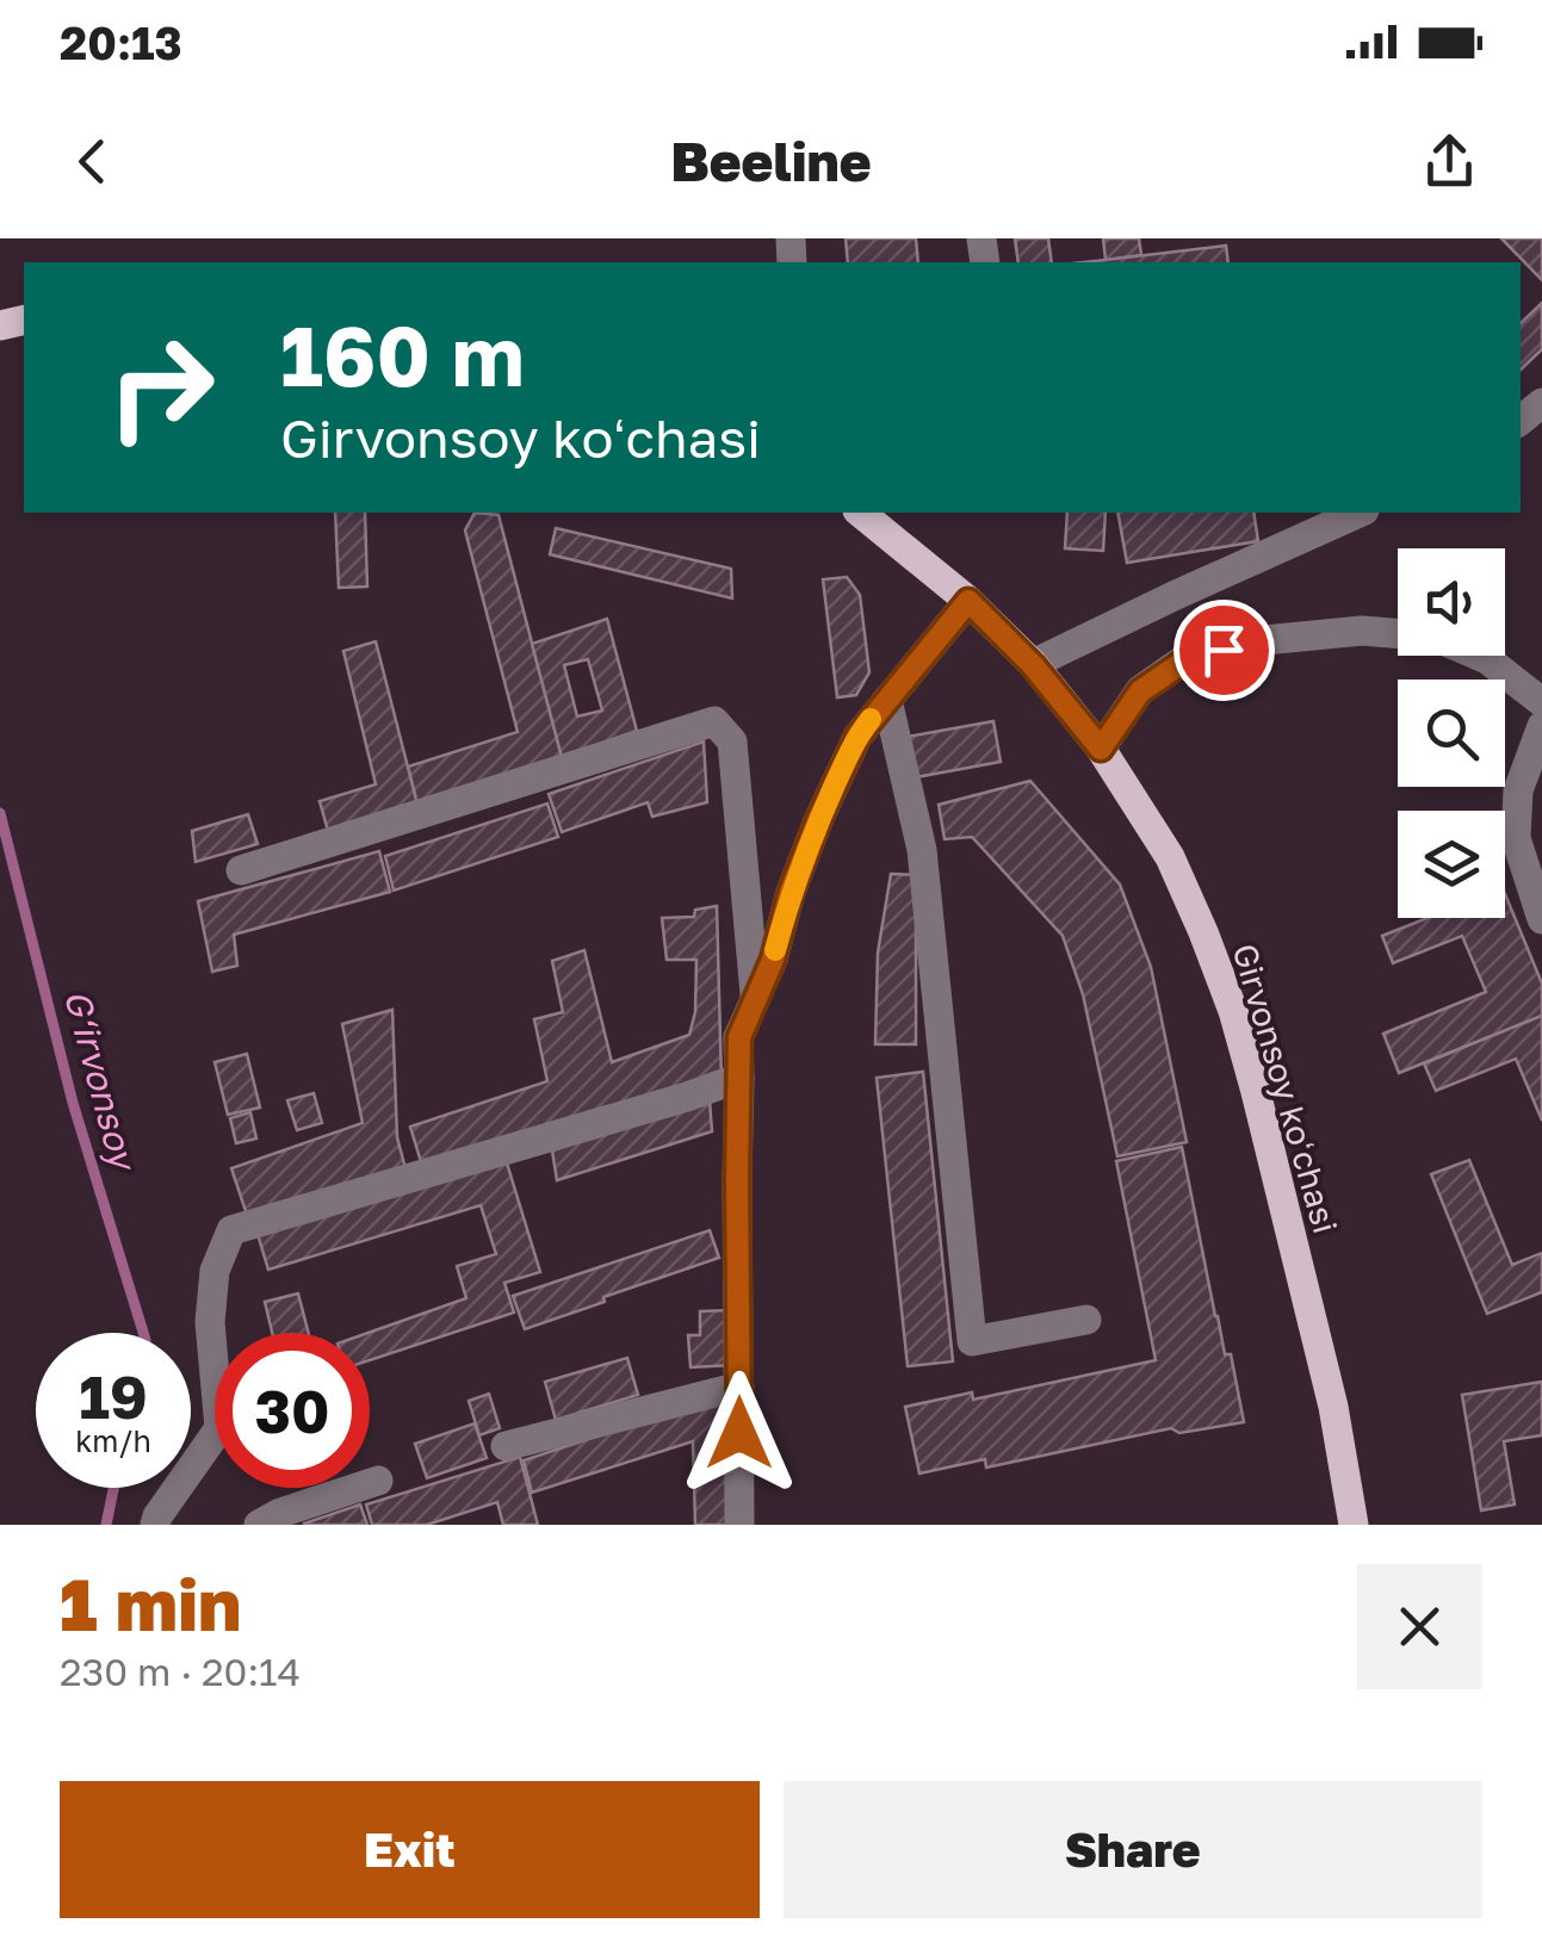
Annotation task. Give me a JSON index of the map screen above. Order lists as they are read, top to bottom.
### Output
{
  "streets": {
    "main road": ["Girvonsoy koʻchasi"]
  },
  "water": ["G‘irvonsoy"],
  "page": {
    "status": "20:13",
    "header": "Beeline",
    "turn": ["160 m", "Girvonsoy koʻchasi"],
    "speed": "19 km/h",
    "limit": "30",
    "heading": ["1 min", "230 m · 20:14"],
    "buttons": ["Exit", "Share"]
  }
}
